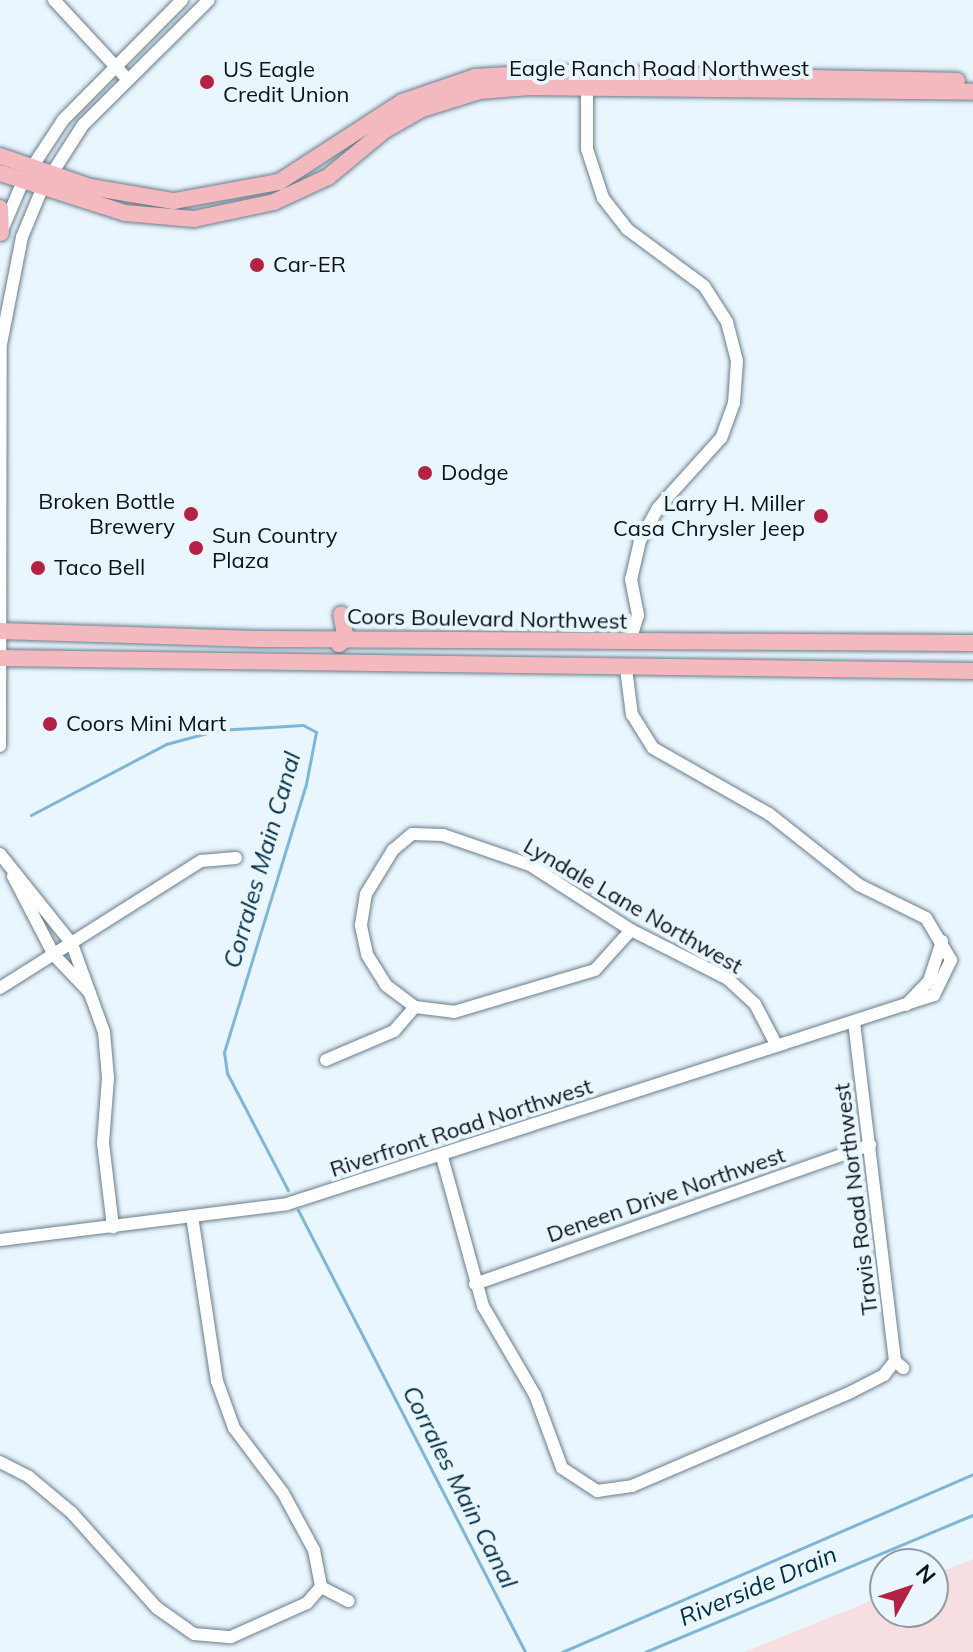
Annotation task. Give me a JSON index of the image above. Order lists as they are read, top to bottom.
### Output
{
  "streets": {
    "main road": ["Eagle Ranch Road Northwest", "Coors Boulevard Northwest"],
    "street": [
      "Lyndale Lane Northwest",
      "Riverfront Road Northwest",
      "Deneen Drive Northwest",
      "Travis Road Northwest"
    ]
  },
  "crossings": [
    ["Lyndale Lane Northwest", "Riverfront Road Northwest"],
    ["Riverfront Road Northwest", "Travis Road Northwest"],
    ["Deneen Drive Northwest", "Travis Road Northwest"]
  ],
  "water": ["Corrales Main Canal", "Riverside Drain"],
  "places": [
    "US Eagle Credit Union",
    "Car-ER",
    "Dodge",
    "Broken Bottle Brewery",
    "Larry H. Miller Casa Chrysler Jeep",
    "Sun Country Plaza",
    "Taco Bell",
    "Coors Mini Mart"
  ],
  "north": "top right"
}
